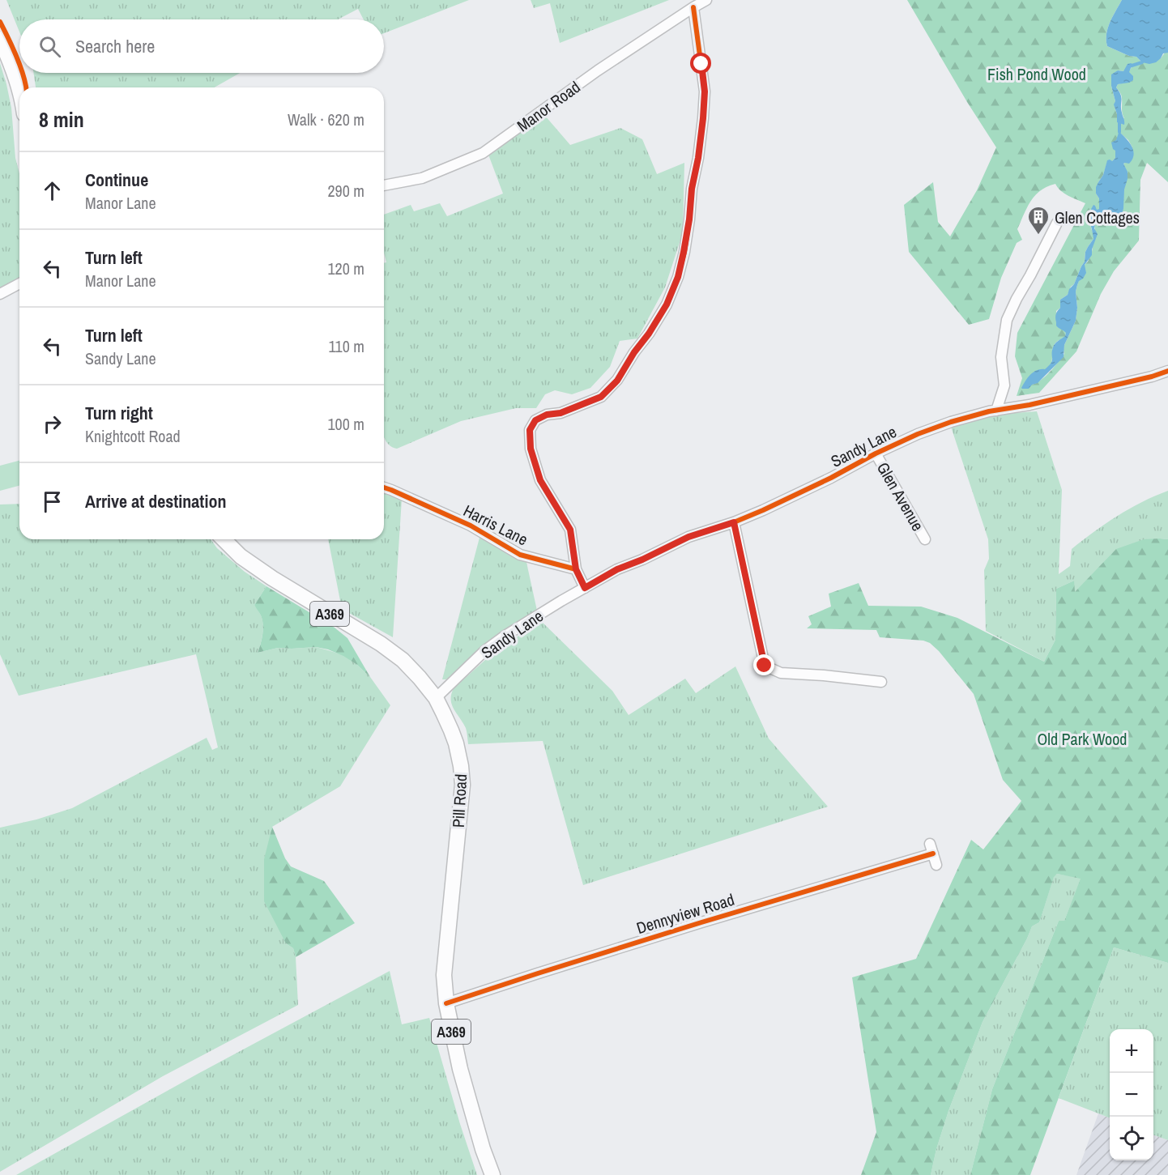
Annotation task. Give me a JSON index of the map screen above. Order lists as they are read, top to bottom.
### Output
{
  "streets": {
    "main road": ["A369", "Pill Road"],
    "street": [
      "Manor Road",
      "Sandy Lane",
      "Glen Avenue",
      "Harris Lane",
      "Dennyview Road"
    ]
  },
  "crossings": [
    ["Sandy Lane", "Glen Avenue"],
    ["Sandy Lane", "Pill Road"],
    ["Pill Road", "Dennyview Road"]
  ],
  "parks": ["Fish Pond Wood", "Old Park Wood"],
  "places": {
    "building": ["Glen Cottages"]
  },
  "page": {
    "search": "Search here",
    "heading": ["8 min", "Walk · 620 m"],
    "list": [
      ["Continue", "Manor Lane", "290 m"],
      ["Turn left", "Manor Lane", "120 m"],
      ["Turn left", "Sandy Lane", "110 m"],
      ["Turn right", "Knightcott Road", "100 m"],
      "Arrive at destination"
    ],
    "map_buttons": ["+", "−"]
  }
}
